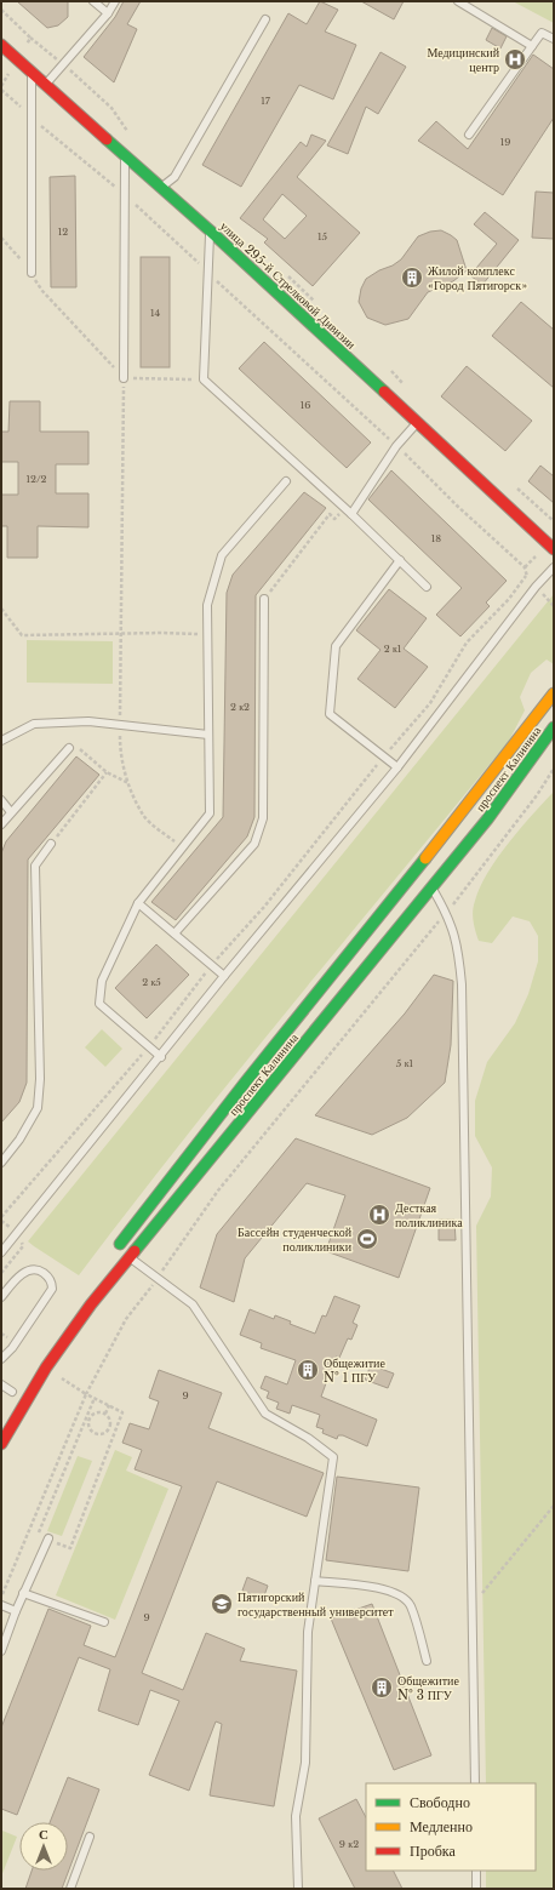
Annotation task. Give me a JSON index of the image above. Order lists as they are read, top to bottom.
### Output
{
  "streets": {
    "main road": ["улица 295-й Стрелковой Дивизии", "проспект Калинина"]
  },
  "places": {
    "hospital": ["Медицинский центр", "Десткая поликлиника"],
    "building": ["Жилой комплекс «Город Пятигорск»", "Общежитие № 1 ПГУ", "Общежитие № 3 ПГУ"],
    "sports": ["Бассейн студенческой поликлиники"],
    "school or university": ["Пятигорский государственный университет"]
  },
  "house_numbers": [
    "17",
    "19",
    "12",
    "15",
    "14",
    "16",
    "12/2",
    "18",
    "2 к1",
    "2 к2",
    "2 к5",
    "5 к1",
    "9",
    "9",
    "9 к2"
  ],
  "legend": ["Свободно", "Медленно", "Пробка"],
  "north": "top"
}
